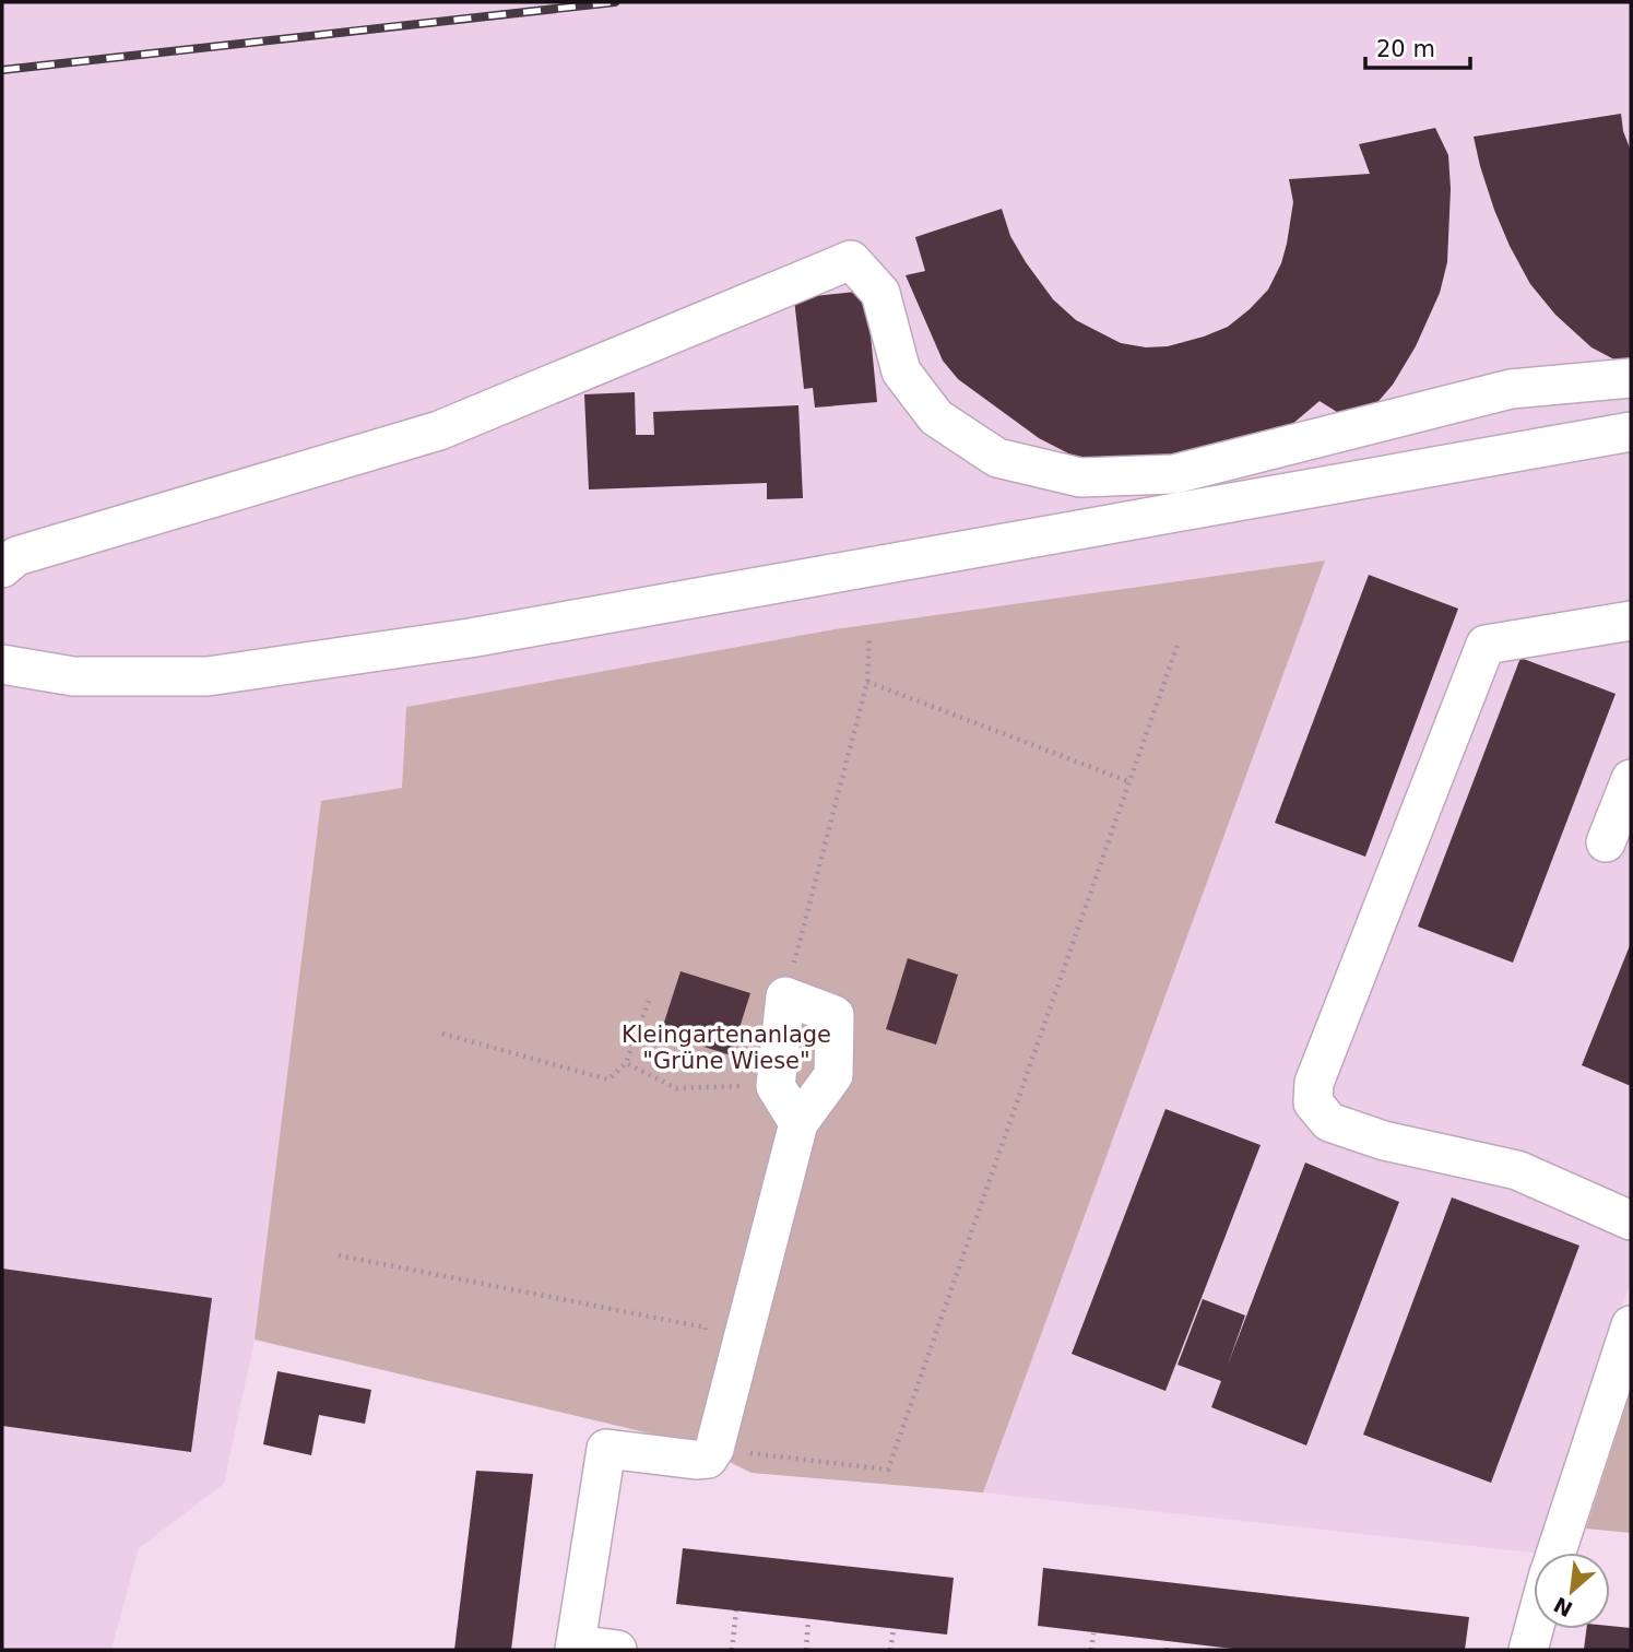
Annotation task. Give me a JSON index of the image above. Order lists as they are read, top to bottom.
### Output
{
  "parks": ["Kleingartenanlage \"Grüne Wiese\""],
  "scale_bar": "20 m",
  "north": "bottom left"
}
